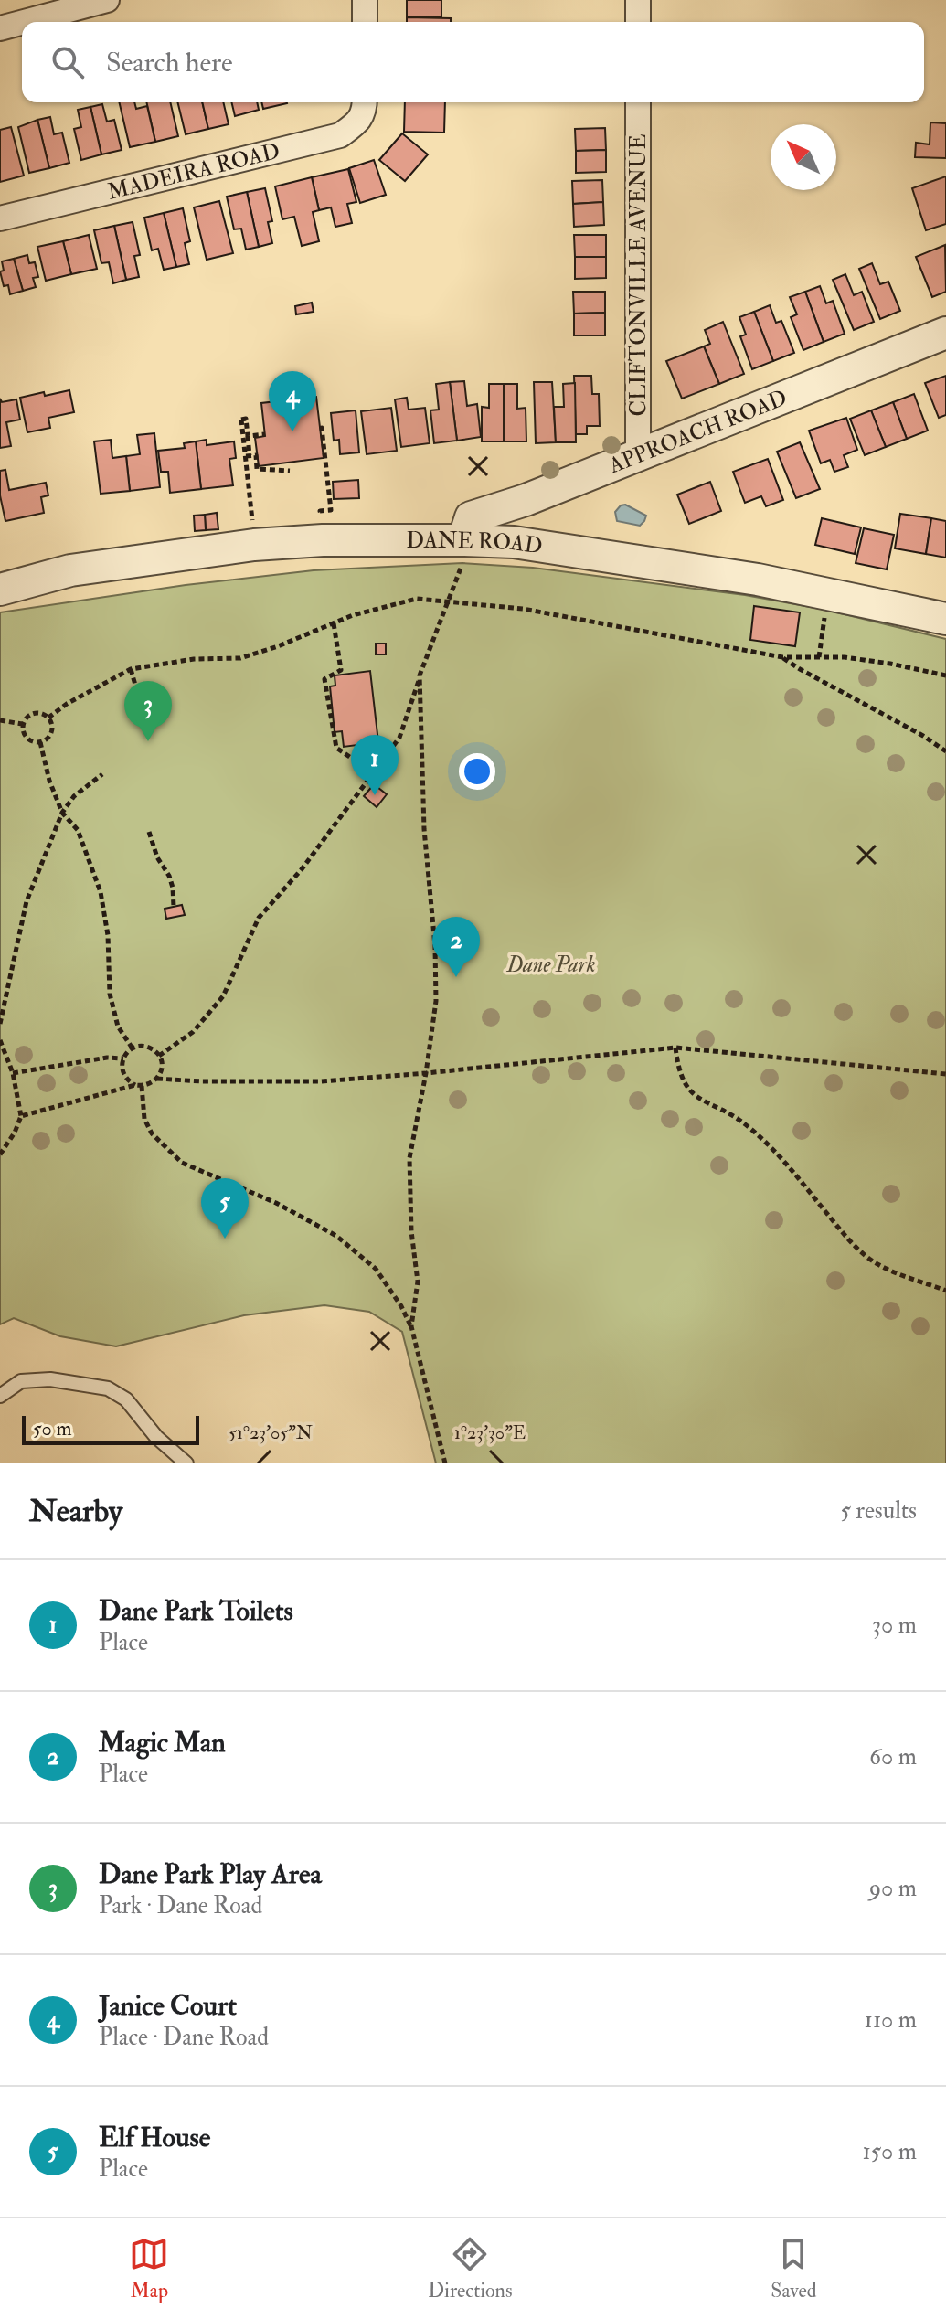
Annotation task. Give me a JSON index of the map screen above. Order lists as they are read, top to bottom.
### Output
{
  "streets": {
    "street": [
      "MADEIRA ROAD",
      "CLIFTONVILLE AVENUE",
      "APPROACH ROAD",
      "DANE ROAD"
    ]
  },
  "crossings": [
    ["CLIFTONVILLE AVENUE", "APPROACH ROAD"],
    ["APPROACH ROAD", "DANE ROAD"]
  ],
  "parks": ["Dane Park"],
  "scale_bar": "50 m",
  "north": "top left",
  "page": {
    "search": "Search here",
    "pins": [
      "4",
      "3",
      "1",
      "2",
      "5"
    ],
    "scale": "50 m",
    "heading": ["Nearby", "5 results"],
    "list": [
      {
        "mark": "1",
        "name": "Dane Park Toilets",
        "note": "Place",
        "value": "30 m"
      },
      {
        "mark": "2",
        "name": "Magic Man",
        "note": "Place",
        "value": "60 m"
      },
      {
        "mark": "3",
        "name": "Dane Park Play Area",
        "note": "Park · Dane Road",
        "value": "90 m"
      },
      {
        "mark": "4",
        "name": "Janice Court",
        "note": "Place · Dane Road",
        "value": "110 m"
      },
      {
        "mark": "5",
        "name": "Elf House",
        "note": "Place",
        "value": "150 m"
      }
    ],
    "nav": ["Map", "Directions", "Saved"]
  },
  "coordinates": ["51°23'05\"N", "1°23'30\"E"]
}
